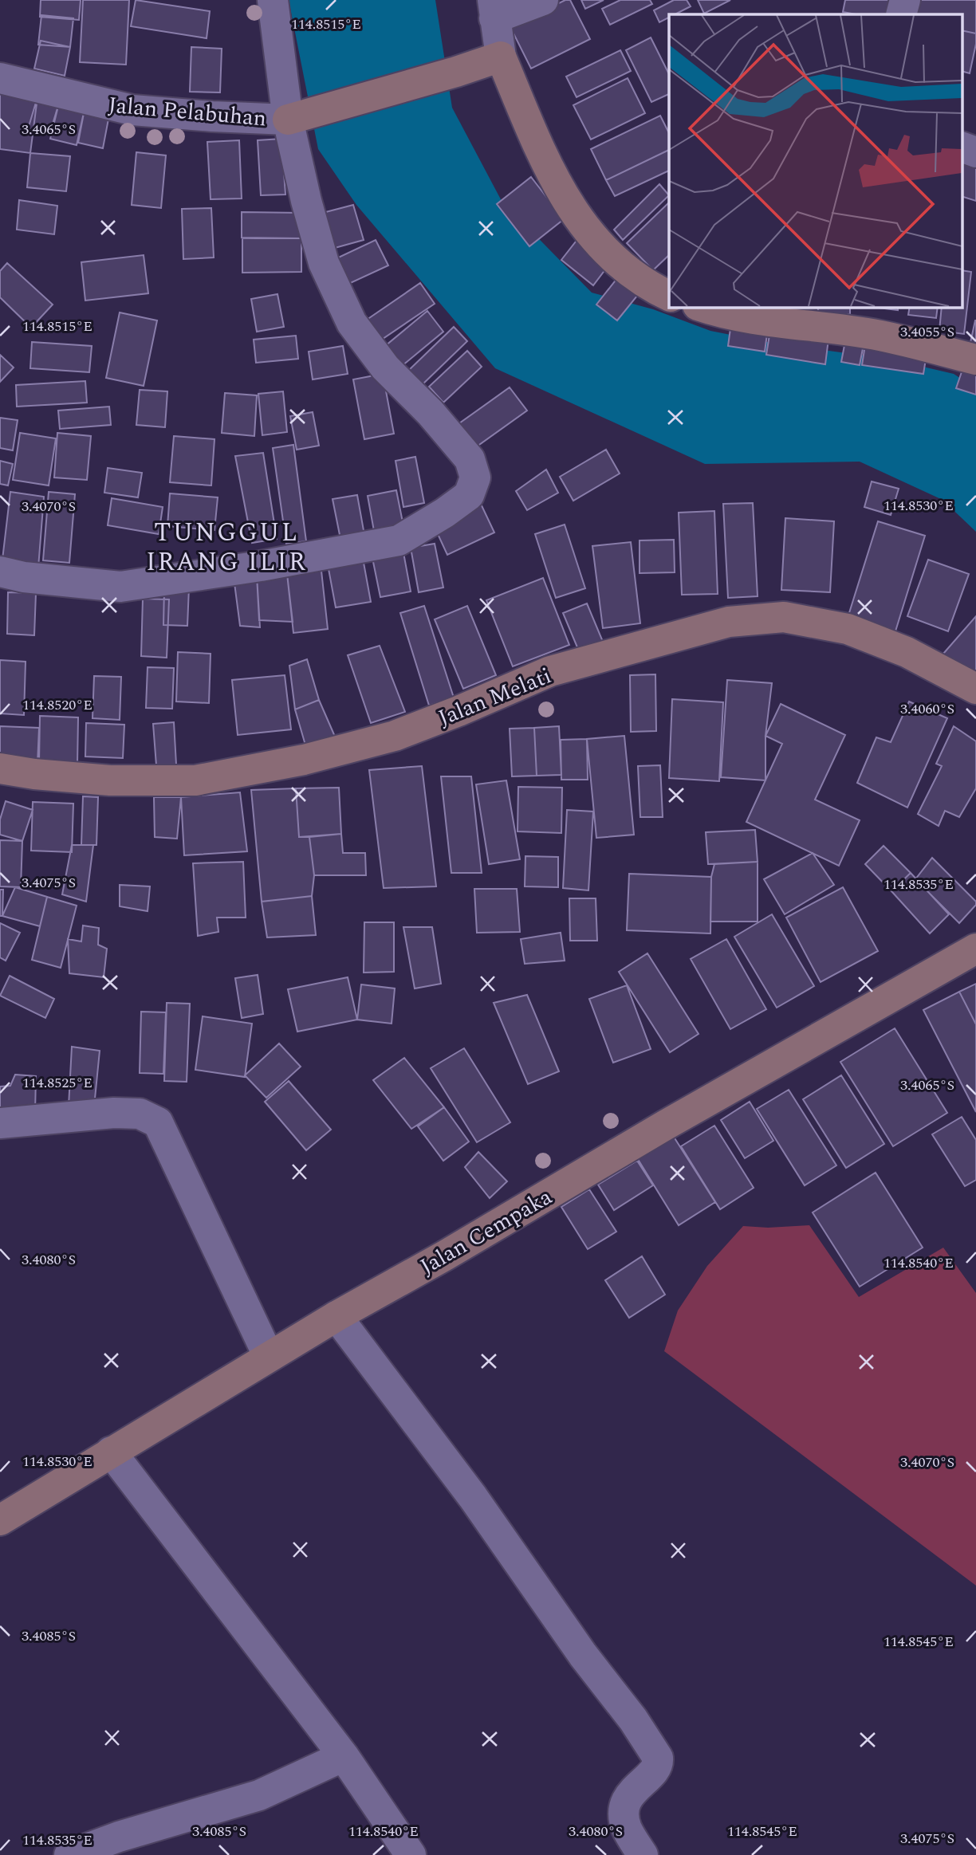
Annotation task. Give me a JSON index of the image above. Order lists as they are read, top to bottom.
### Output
{
  "streets": {
    "street": ["Jalan Pelabuhan", "Jalan Melati", "Jalan Cempaka"]
  },
  "districts": ["TUNGGUL IRANG ILIR"],
  "coordinates": [
    "114.8515°E",
    "3.4065°S",
    "3.4055°S",
    "114.8530°E",
    "3.4070°S",
    "114.8520°E",
    "3.4060°S",
    "3.4075°S",
    "114.8535°E",
    "114.8525°E",
    "3.4080°S",
    "114.8540°E",
    "3.4085°S",
    "114.8545°E"
  ]
}
